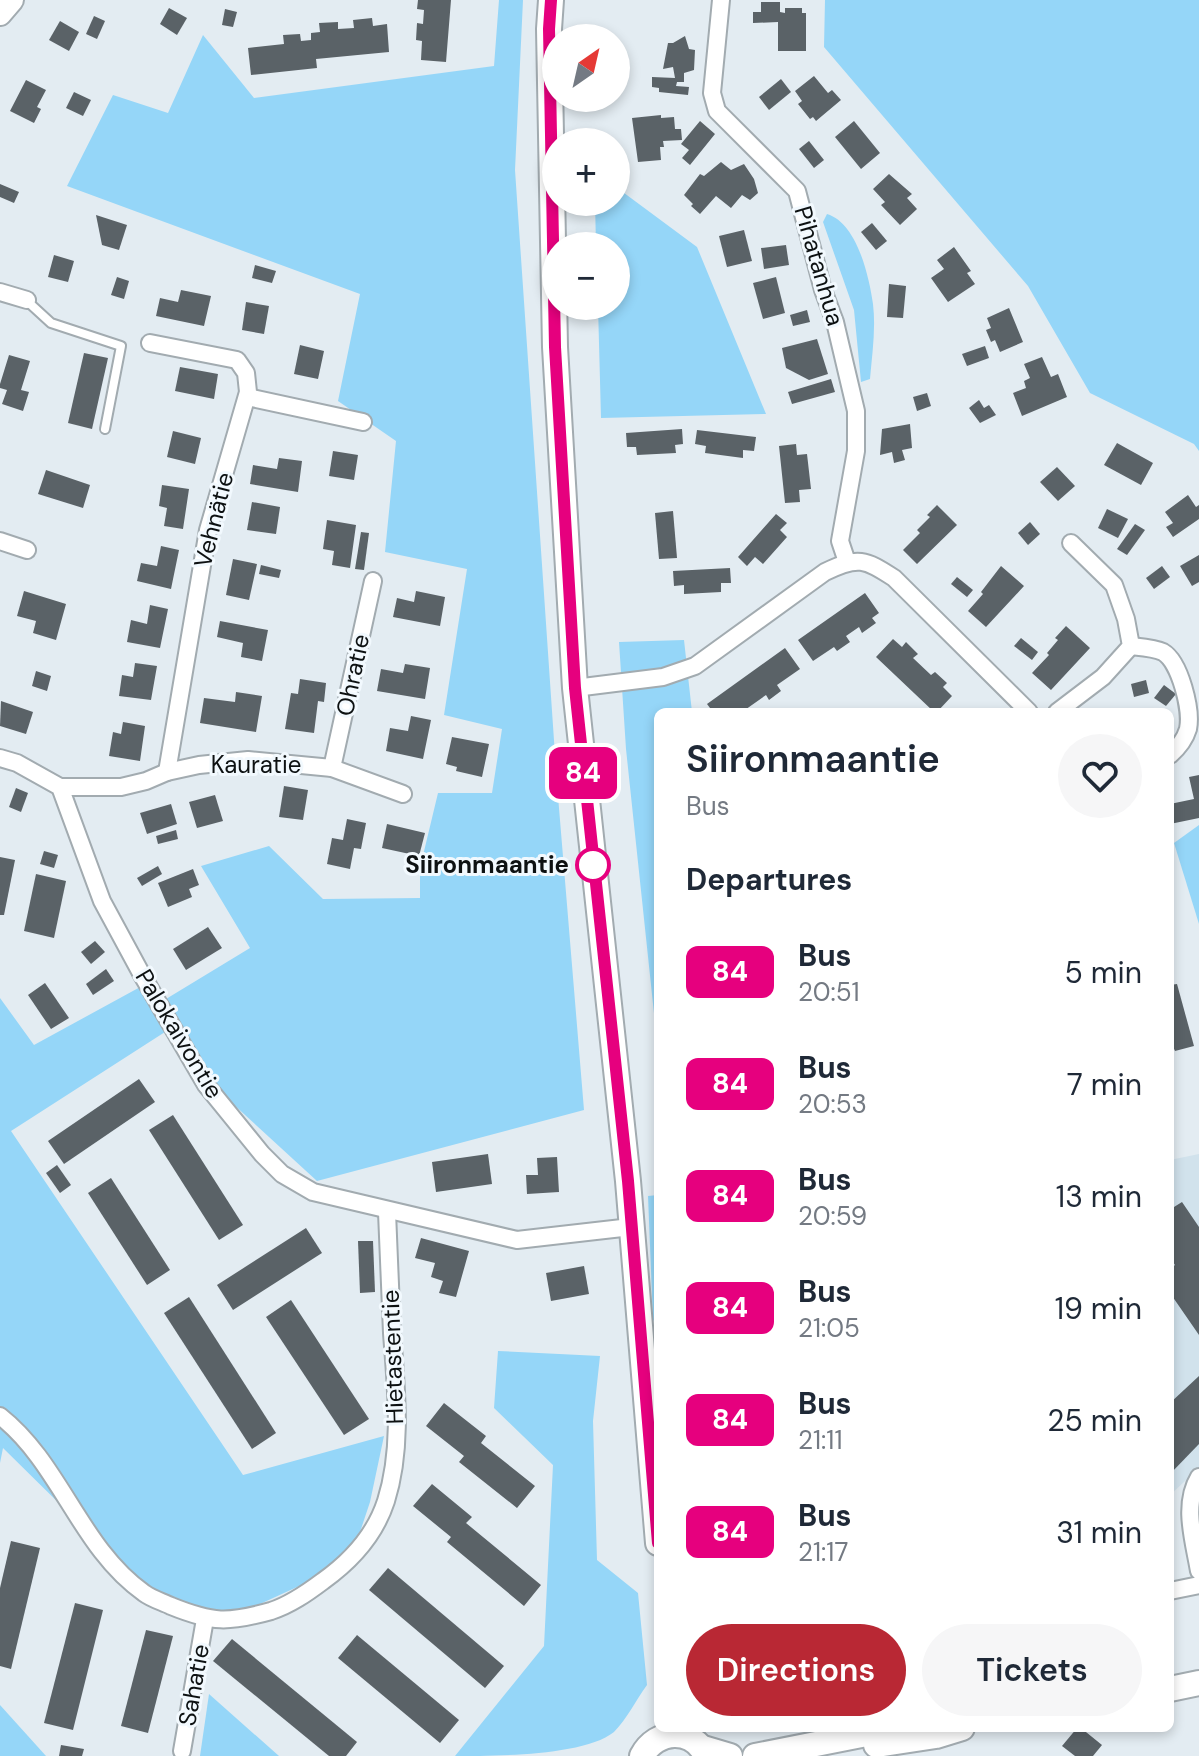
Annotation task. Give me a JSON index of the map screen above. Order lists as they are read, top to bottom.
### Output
{
  "streets": {
    "street": [
      "Pihatanhua",
      "Vehnätie",
      "Ohratie",
      "Kauratie",
      "Palokaivontie",
      "Hietastentie",
      "Sahatie"
    ]
  },
  "crossings": [
    ["Vehnätie", "Kauratie"],
    ["Ohratie", "Kauratie"],
    ["Kauratie", "Palokaivontie"],
    ["Palokaivontie", "Hietastentie"],
    ["Hietastentie", "Sahatie"]
  ],
  "places": ["Siironmaantie"],
  "lines": ["bus line 84"],
  "north": "top right",
  "page": {
    "on_map": "84",
    "map_buttons": ["+", "−"],
    "heading": [
      ["Siironmaantie", "Bus"],
      "Departures"
    ],
    "list": [
      {
        "mark": "84",
        "name": "Bus",
        "note": "20:51",
        "value": "5 min"
      },
      {
        "mark": "84",
        "name": "Bus",
        "note": "20:53",
        "value": "7 min"
      },
      {
        "mark": "84",
        "name": "Bus",
        "note": "20:59",
        "value": "13 min"
      },
      {
        "mark": "84",
        "name": "Bus",
        "note": "21:05",
        "value": "19 min"
      },
      {
        "mark": "84",
        "name": "Bus",
        "note": "21:11",
        "value": "25 min"
      },
      {
        "mark": "84",
        "name": "Bus",
        "note": "21:17",
        "value": "31 min"
      }
    ],
    "buttons": ["Directions", "Tickets"]
  }
}
